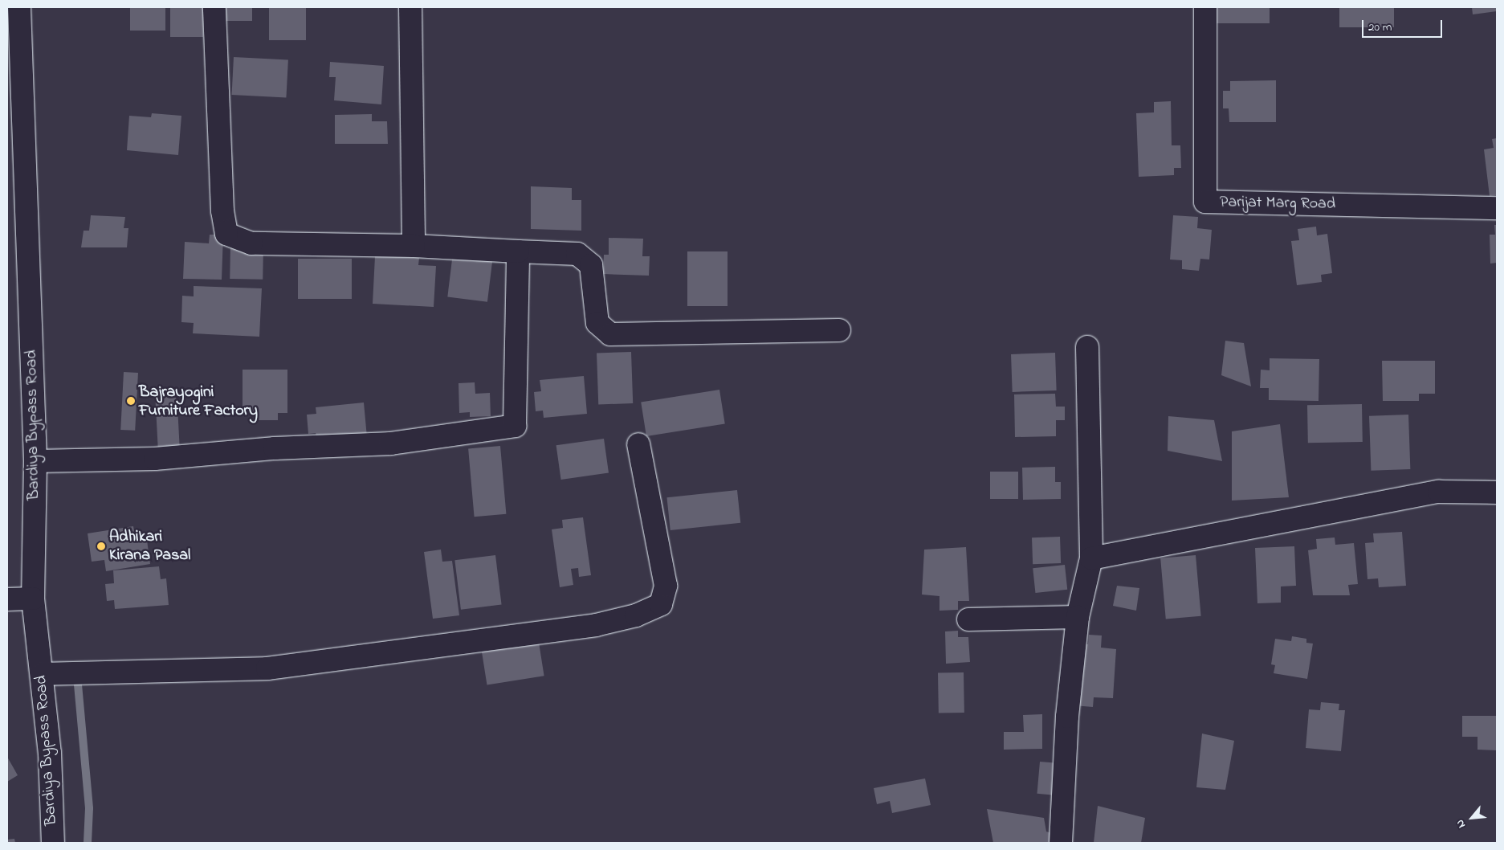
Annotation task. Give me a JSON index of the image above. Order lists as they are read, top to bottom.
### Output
{
  "streets": {
    "street": ["Parijat Marg Road", "Bardiya Bypass Road"]
  },
  "places": ["Bajrayogini Furniture Factory", "Adhikari Kirana Pasal"],
  "scale_bar": "20 m",
  "north": "bottom left"
}
